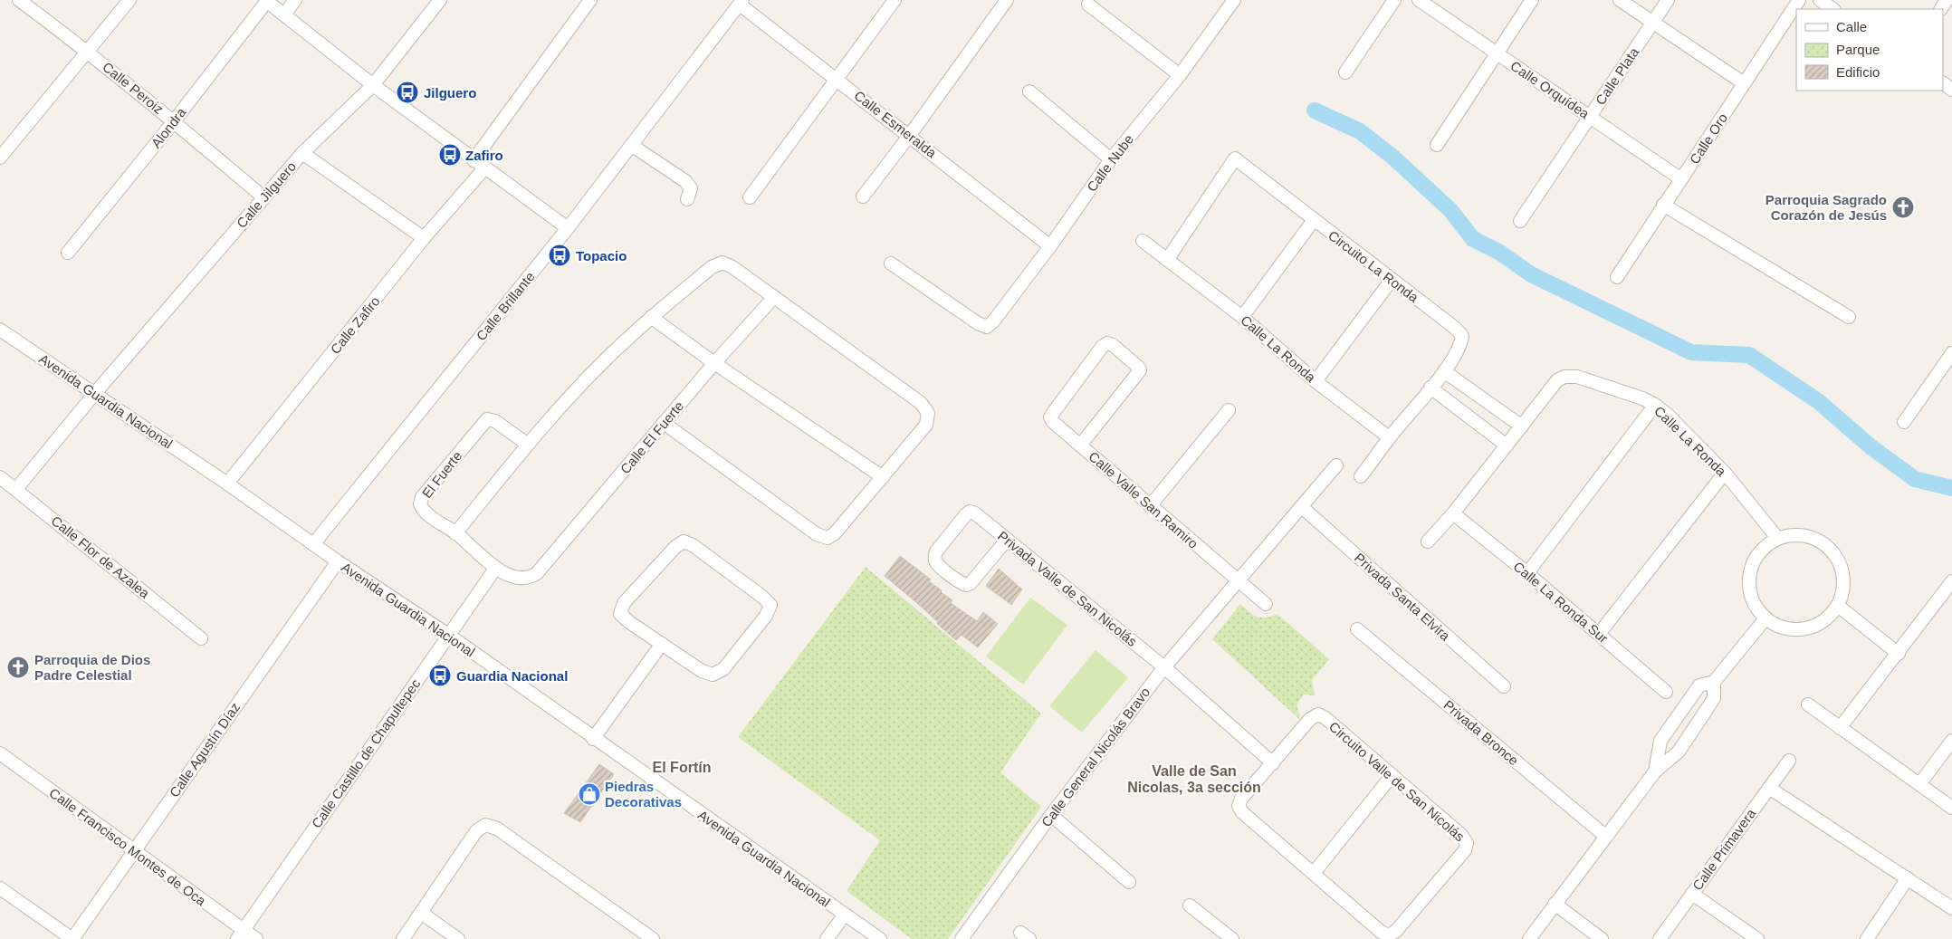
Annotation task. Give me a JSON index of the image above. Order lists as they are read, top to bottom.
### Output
{
  "streets": {
    "street": [
      "Calle Plata",
      "Calle Peroiz",
      "Calle Orquídea",
      "Calle Esmeralda",
      "Alondra",
      "Calle Oro",
      "Calle Nube",
      "Calle Jilguero",
      "Circuito La Ronda",
      "Calle Brillante",
      "Calle Zafiro",
      "Calle La Ronda",
      "Avenida Guardia Nacional",
      "Calle El Fuerte",
      "El Fuerte",
      "Calle Valle San Ramiro",
      "Calle Flor de Azalea",
      "Privada Valle de San Nicolás",
      "Privada Santa Elvira",
      "Calle La Ronda Sur",
      "Privada Bronce",
      "Calle Agustín Díaz",
      "Calle Castillo de Chapultepec",
      "Calle General Nicolás Bravo",
      "Circuito Valle de San Nicolás",
      "Calle Francisco Montes de Oca",
      "Calle Primavera"
    ]
  },
  "crossings": [
    ["Calle Plata", "Calle Orquídea"],
    ["Calle Peroiz", "Alondra"],
    ["Calle Peroiz", "Calle Jilguero"],
    ["Calle Orquídea", "Calle Oro"],
    ["Calle Esmeralda", "Calle Nube"],
    ["Calle Esmeralda", "Calle Brillante"],
    ["Calle Jilguero", "Avenida Guardia Nacional"],
    ["Calle Jilguero", "Calle Flor de Azalea"],
    ["Circuito La Ronda", "Calle La Ronda"],
    ["Calle Brillante", "Avenida Guardia Nacional"],
    ["Calle Zafiro", "Avenida Guardia Nacional"],
    ["Calle La Ronda", "Calle La Ronda Sur"],
    ["Avenida Guardia Nacional", "Calle Agustín Díaz"],
    ["Avenida Guardia Nacional", "Calle Castillo de Chapultepec"],
    ["Calle El Fuerte", "El Fuerte"],
    ["El Fuerte", "Calle Castillo de Chapultepec"],
    ["Calle Valle San Ramiro", "Calle General Nicolás Bravo"],
    ["Privada Valle de San Nicolás", "Calle General Nicolás Bravo"],
    ["Privada Santa Elvira", "Calle General Nicolás Bravo"],
    ["Calle Agustín Díaz", "Calle Francisco Montes de Oca"],
    ["Calle Castillo de Chapultepec", "Calle Francisco Montes de Oca"]
  ],
  "districts": ["El Fortín", "Valle de San Nicolas, 3a sección"],
  "places": {
    "bus stop": [
      "Jilguero",
      "Zafiro",
      "Topacio",
      "Guardia Nacional"
    ],
    "church": ["Parroquia Sagrado Corazón de Jesús", "Parroquia de Dios Padre Celestial"],
    "shop": ["Piedras Decorativas"]
  },
  "legend": ["Calle", "Parque", "Edificio"]
}
